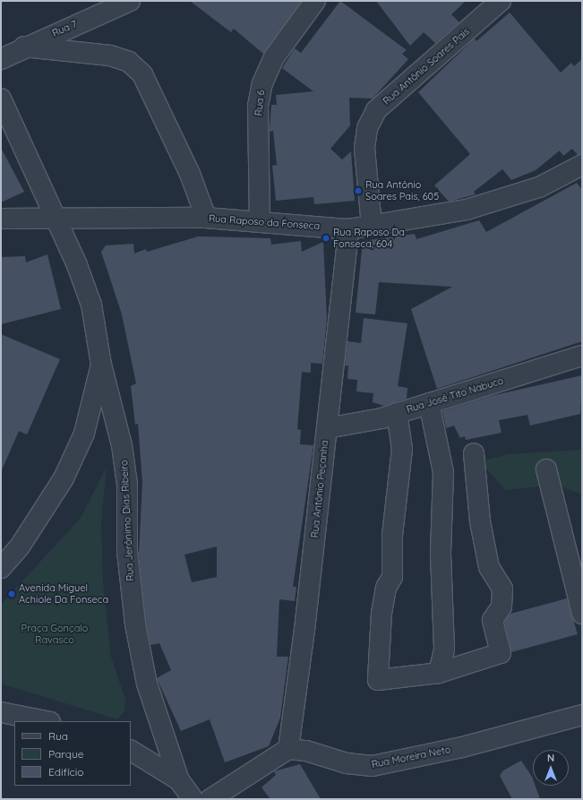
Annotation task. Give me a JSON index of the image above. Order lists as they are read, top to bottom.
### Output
{
  "streets": {
    "street": [
      "Rua 7",
      "Rua Antônio Soares Pais",
      "Rua 6",
      "Rua Raposo da Fonseca",
      "Rua José Tito Nabuco",
      "Rua Antônio Peçanha",
      "Rua Jerônimo Dias Ribeiro",
      "Rua Moreira Neto"
    ]
  },
  "crossings": [
    ["Rua Antônio Soares Pais", "Rua Raposo da Fonseca"],
    ["Rua 6", "Rua Raposo da Fonseca"],
    ["Rua Raposo da Fonseca", "Rua Antônio Peçanha"],
    ["Rua José Tito Nabuco", "Rua Antônio Peçanha"],
    ["Rua Antônio Peçanha", "Rua Moreira Neto"]
  ],
  "parks": ["Praça Gonçalo Ravasco"],
  "places": ["Rua Antônio Soares Pais, 605", "Rua Raposo Da Fonseca, 604", "Avenida Miguel Achiole Da Fonseca"],
  "legend": ["Rua", "Parque", "Edifício"],
  "north": "top"
}
